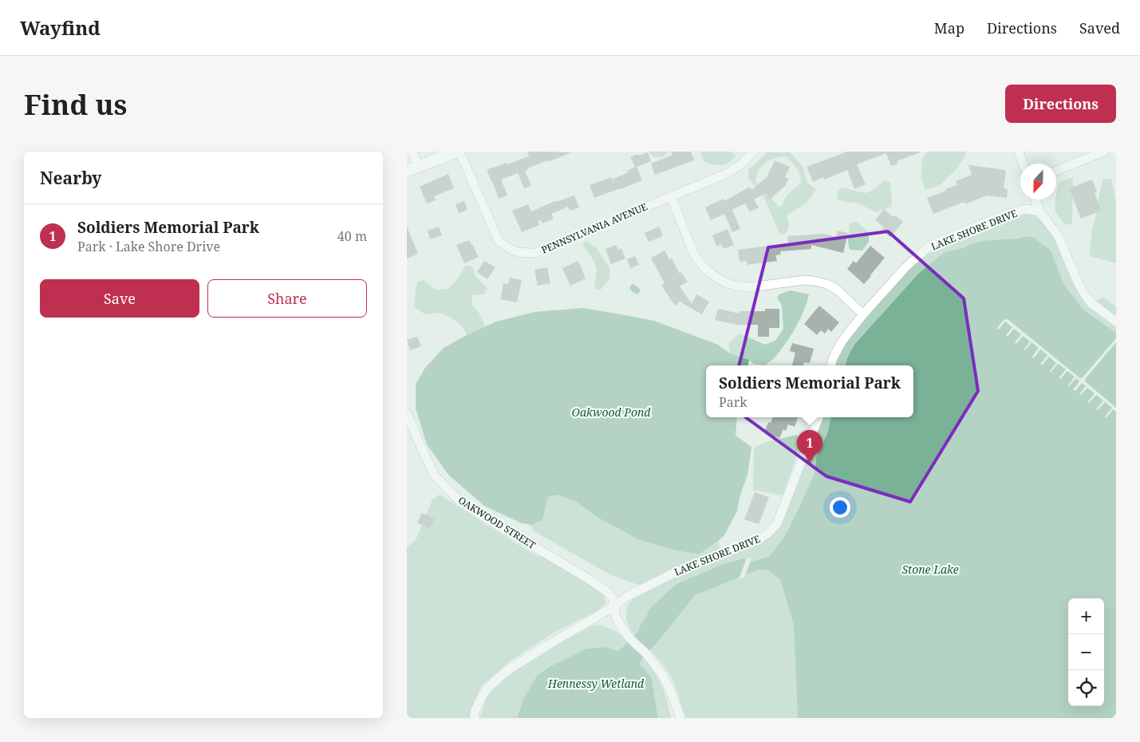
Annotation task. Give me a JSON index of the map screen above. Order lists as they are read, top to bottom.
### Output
{
  "streets": {
    "street": ["PENNSYLVANIA AVENUE", "LAKE SHORE DRIVE", "OAKWOOD STREET"]
  },
  "crossings": [
    ["LAKE SHORE DRIVE", "OAKWOOD STREET"]
  ],
  "water": ["Oakwood Pond", "Stone Lake", "Hennessy Wetland"],
  "north": "bottom",
  "page": {
    "header": "Wayfind",
    "nav": ["Map", "Directions", "Saved"],
    "buttons": [
      "Directions",
      ["Save", "Share"]
    ],
    "title": "Find us",
    "heading": "Nearby",
    "list": [
      {
        "mark": "1",
        "name": "Soldiers Memorial Park",
        "note": "Park · Lake Shore Drive",
        "value": "40 m"
      }
    ],
    "popup": ["Soldiers Memorial Park", "Park"],
    "pins": "1",
    "map_buttons": ["+", "−"]
  }
}
